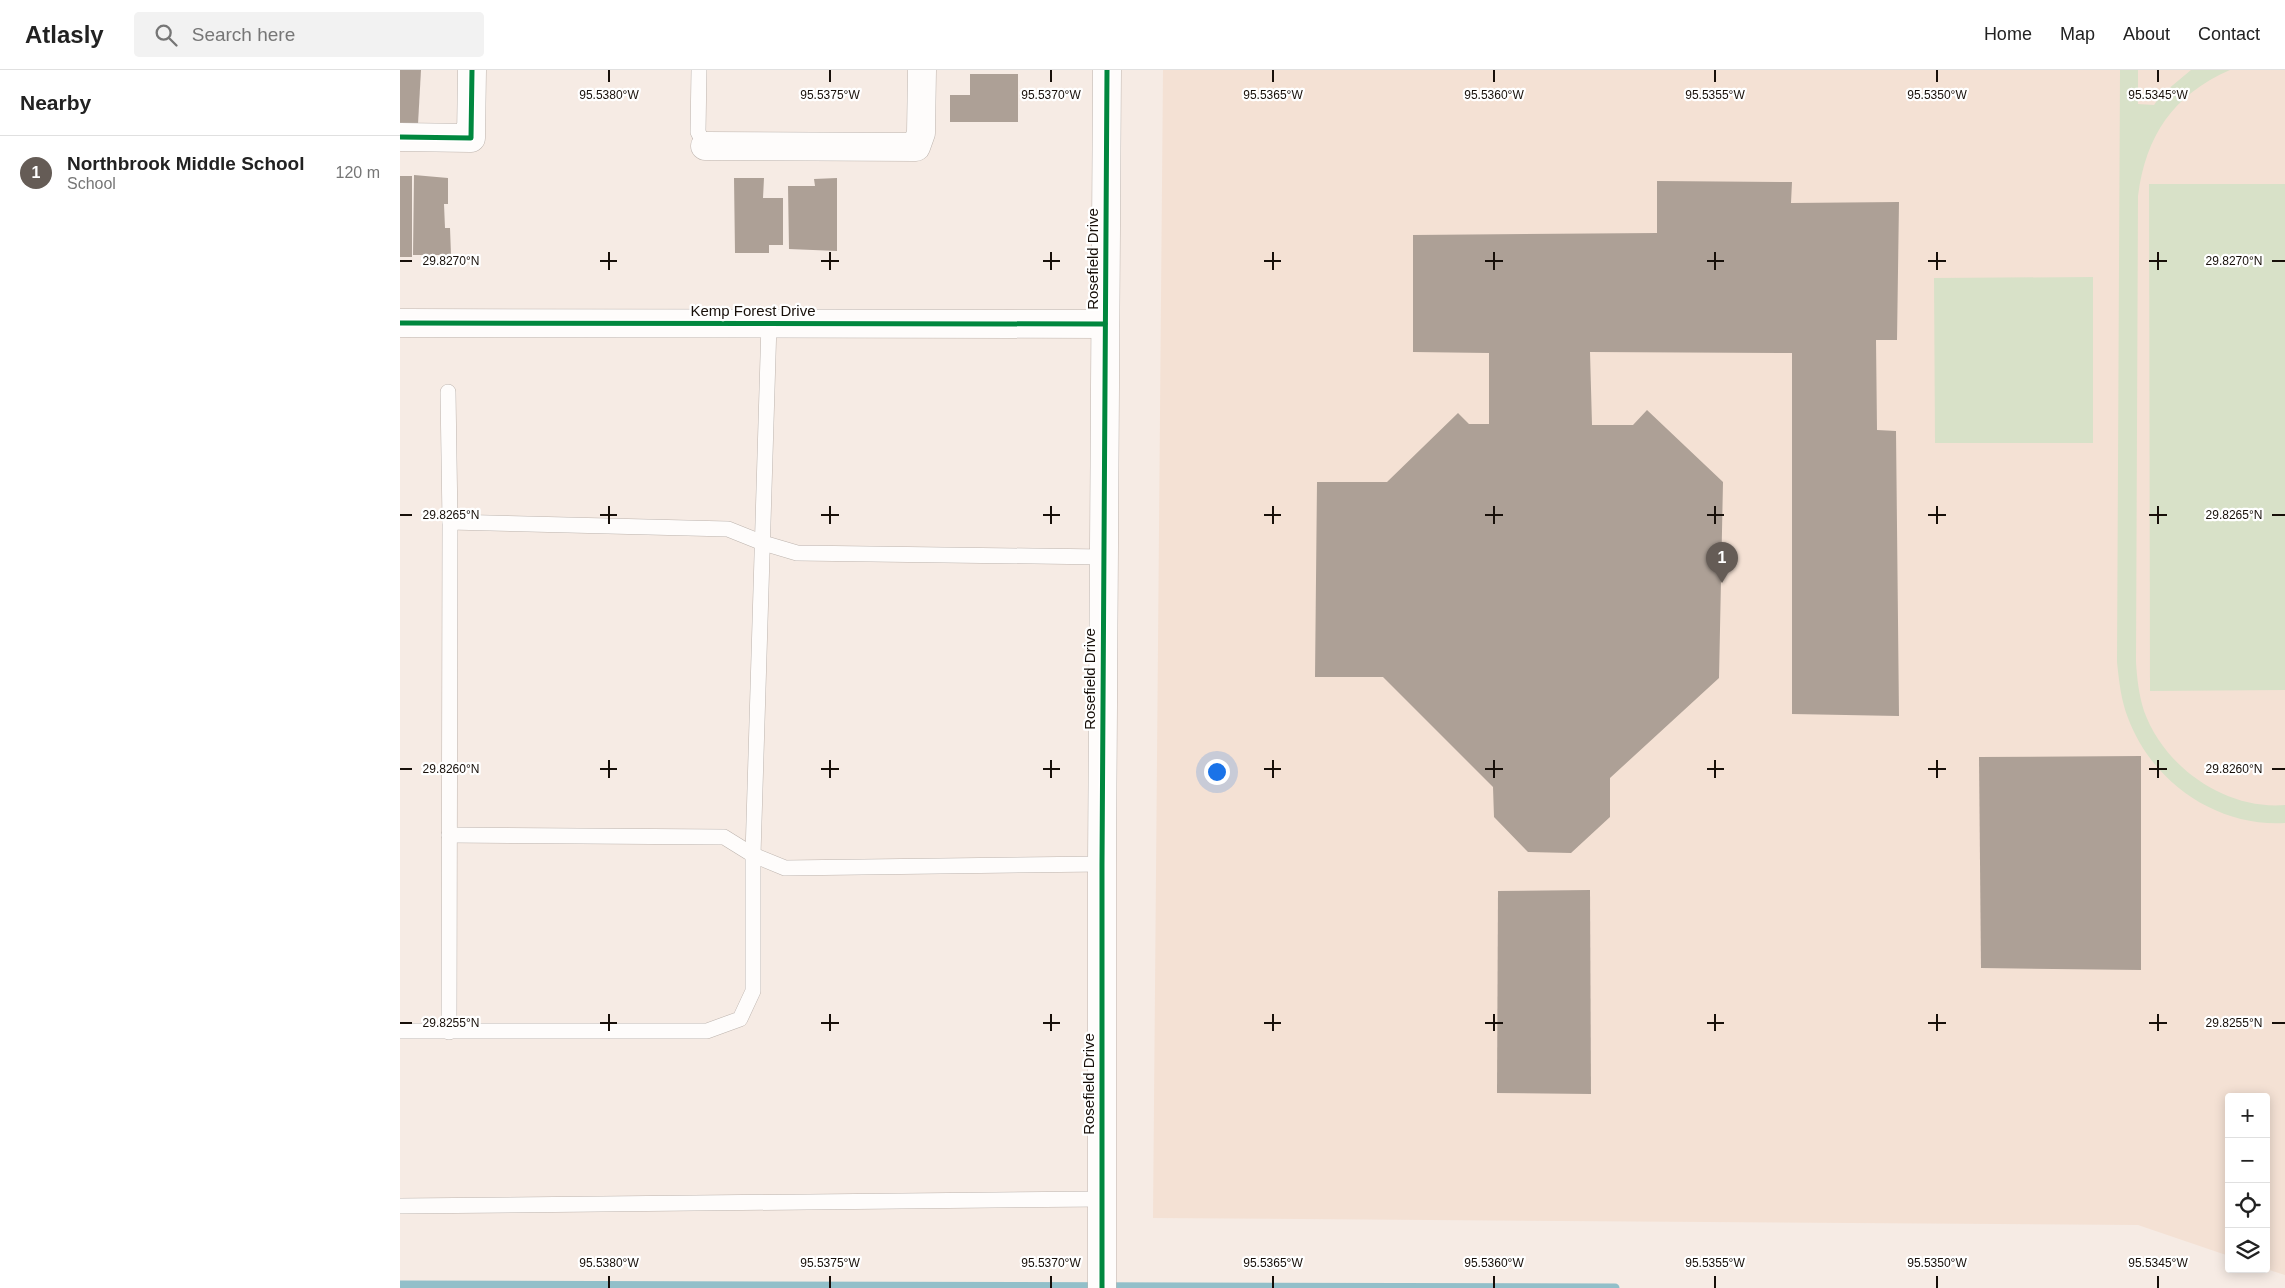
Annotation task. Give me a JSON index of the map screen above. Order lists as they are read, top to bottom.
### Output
{
  "streets": {
    "street": ["Rosefield Drive", "Kemp Forest Drive"]
  },
  "crossings": [
    ["Rosefield Drive", "Kemp Forest Drive"]
  ],
  "page": {
    "header": "Atlasly",
    "search": "Search here",
    "nav": [
      "Home",
      "Map",
      "About",
      "Contact"
    ],
    "heading": "Nearby",
    "list": [
      {
        "mark": "1",
        "name": "Northbrook Middle School",
        "note": "School",
        "value": "120 m"
      }
    ],
    "pins": "1",
    "map_buttons": ["+", "−"]
  },
  "coordinates": [
    "95.5380°W",
    "95.5375°W",
    "95.5370°W",
    "95.5365°W",
    "95.5360°W",
    "95.5355°W",
    "95.5350°W",
    "95.5345°W",
    "29.8270°N",
    "29.8265°N",
    "29.8260°N",
    "29.8255°N"
  ]
}
